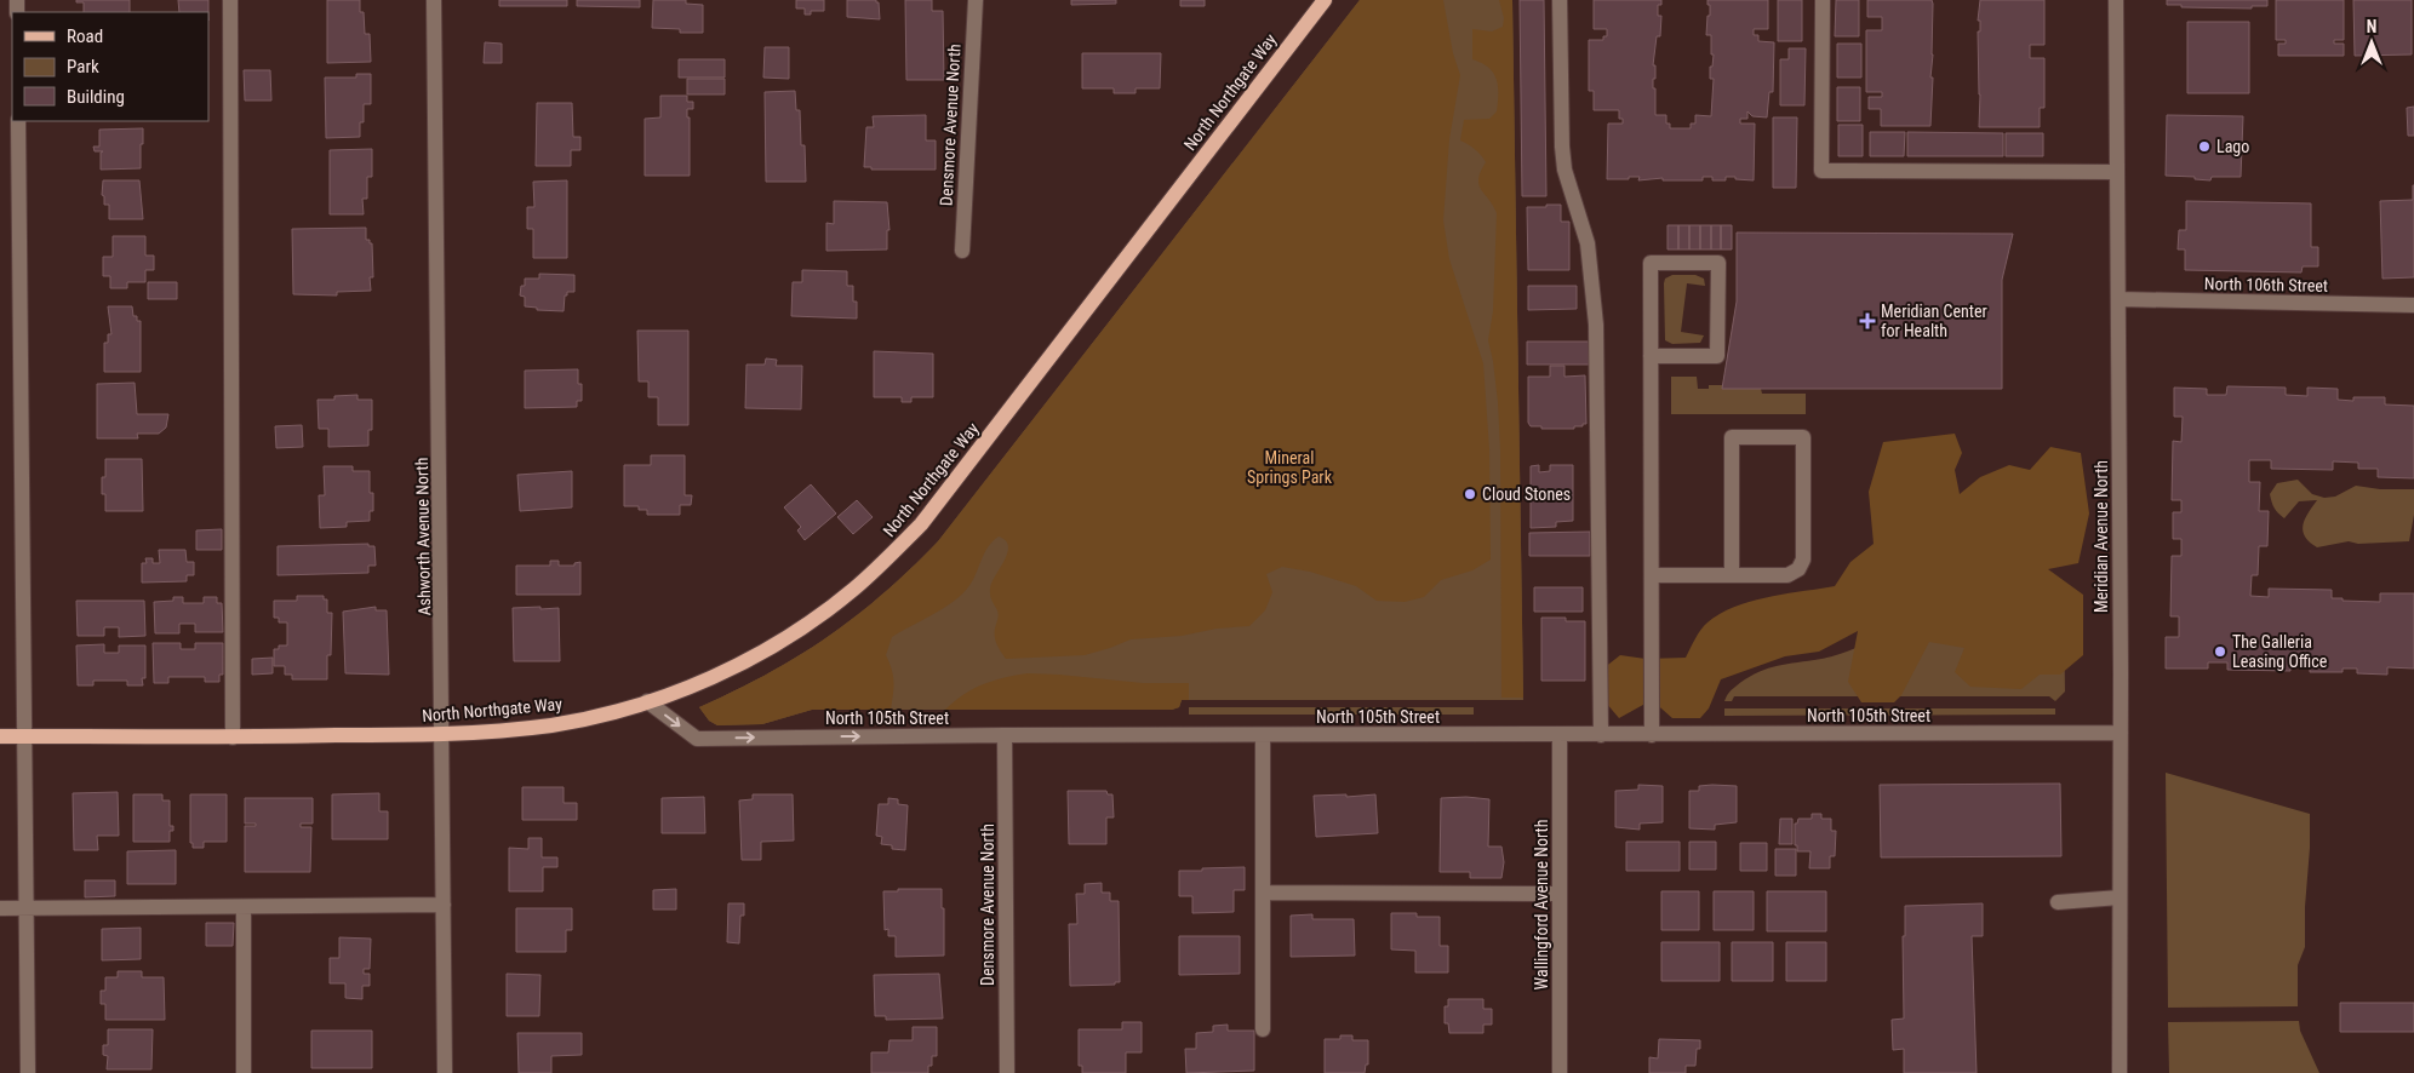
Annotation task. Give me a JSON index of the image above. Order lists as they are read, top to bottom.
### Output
{
  "streets": {
    "main road": ["North Northgate Way"],
    "street": [
      "Densmore Avenue North",
      "North 106th Street",
      "Ashworth Avenue North",
      "Meridian Avenue North",
      "North 105th Street",
      "Wallingford Avenue North"
    ]
  },
  "crossings": [
    ["North Northgate Way", "Ashworth Avenue North"],
    ["North Northgate Way", "North 105th Street"],
    ["Densmore Avenue North", "North 105th Street"],
    ["North 106th Street", "Meridian Avenue North"],
    ["Meridian Avenue North", "North 105th Street"],
    ["North 105th Street", "Wallingford Avenue North"]
  ],
  "parks": ["Mineral Springs Park"],
  "places": {
    "other": ["Lago", "Cloud Stones", "The Galleria Leasing Office"],
    "health": ["Meridian Center for Health"]
  },
  "legend": ["Road", "Park", "Building"],
  "north": "top"
}
